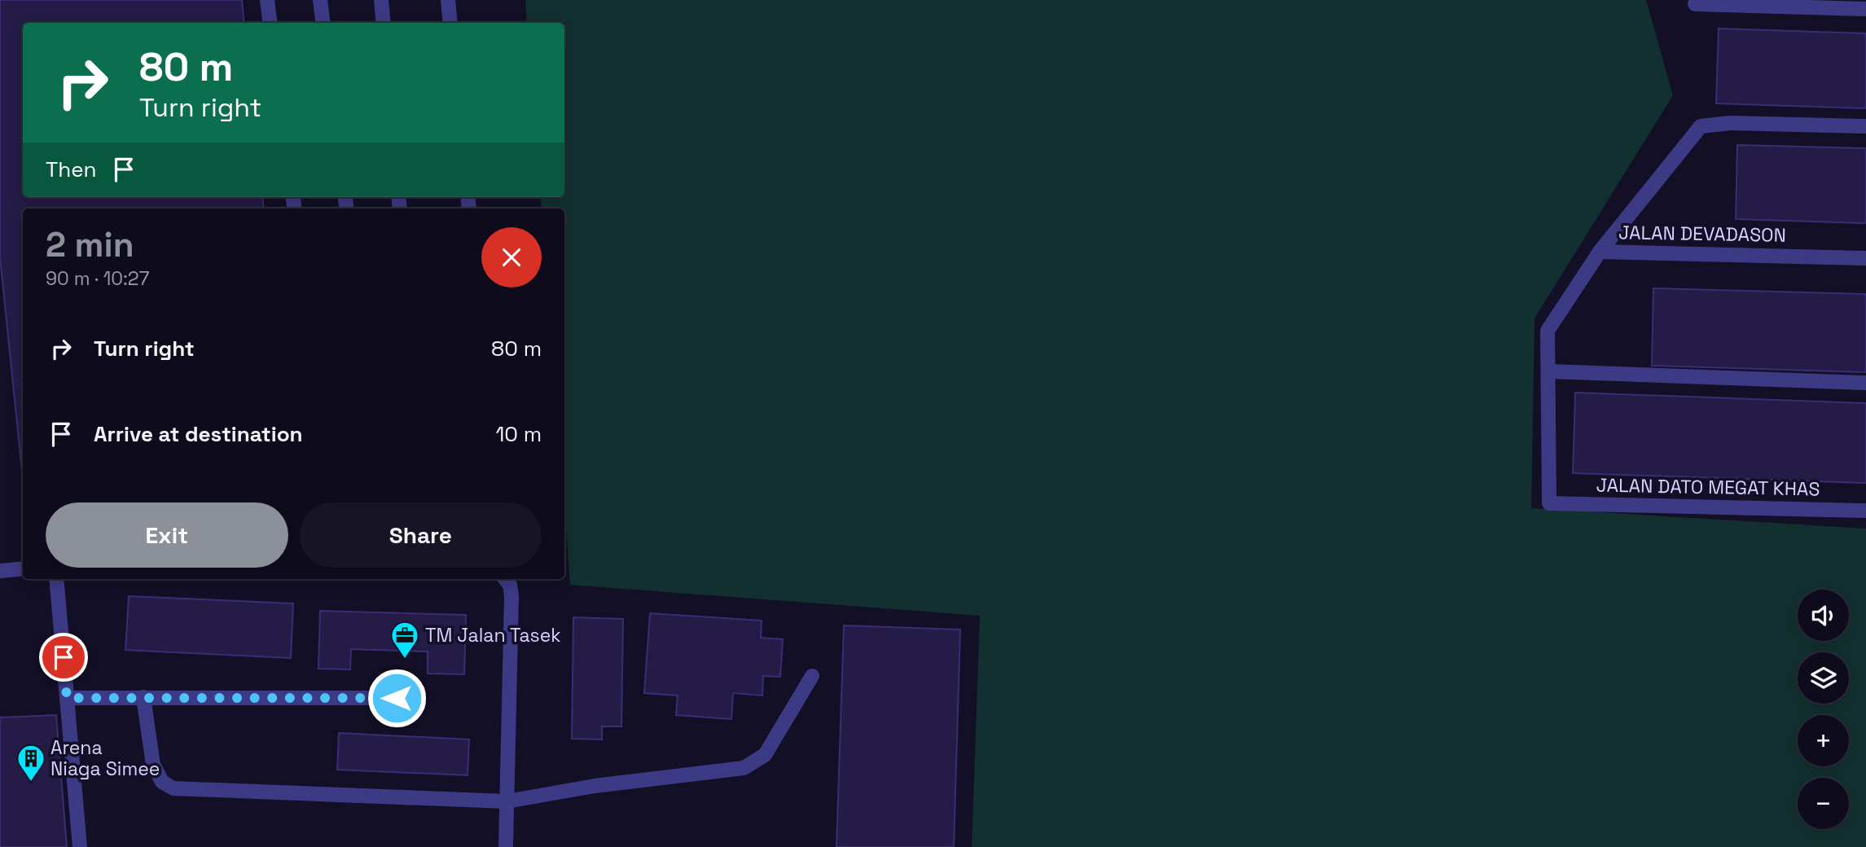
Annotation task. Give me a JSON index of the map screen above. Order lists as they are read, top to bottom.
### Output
{
  "streets": {
    "street": ["JALAN DEVADASON", "JALAN DATO MEGAT KHAS"]
  },
  "crossings": [
    ["JALAN DEVADASON", "JALAN DATO MEGAT KHAS"]
  ],
  "places": {
    "office": ["TM Jalan Tasek"],
    "building": ["Arena Niaga Simee"]
  },
  "page": {
    "turn": ["80 m", "Turn right"],
    "then": "Then",
    "heading": ["2 min", "90 m · 10:27"],
    "list": [
      {
        "name": "Turn right",
        "value": "80 m"
      },
      {
        "name": "Arrive at destination",
        "value": "10 m"
      }
    ],
    "buttons": ["Exit", "Share"],
    "map_buttons": ["+", "−"]
  }
}
